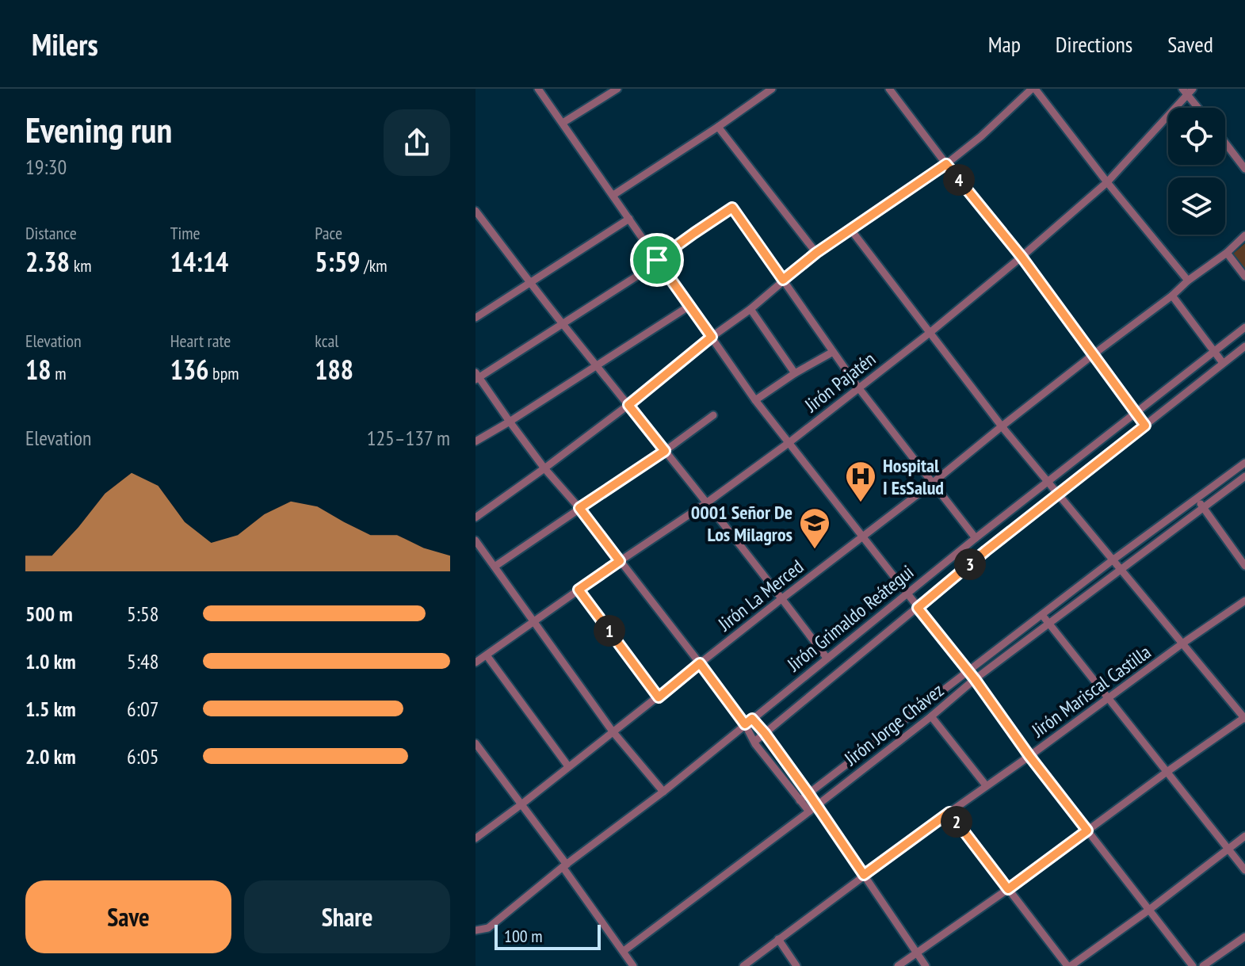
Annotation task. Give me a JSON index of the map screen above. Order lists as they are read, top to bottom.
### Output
{
  "streets": {
    "street": [
      "Jirón Pajatén",
      "Jirón La Merced",
      "Jirón Grimaldo Reátegui",
      "Jirón Mariscal Castilla",
      "Jirón Jorge Chávez"
    ]
  },
  "places": {
    "hospital": ["Hospital I EsSalud"],
    "school or university": ["0001 Señor De Los Milagros"]
  },
  "scale_bar": "100 m",
  "page": {
    "header": "Milers",
    "nav": ["Map", "Directions", "Saved"],
    "heading": ["Evening run", "19:30"],
    "pins": [
      "4",
      "3",
      "1",
      "2"
    ],
    "stats": [
      ["Distance", "2.38 km"],
      ["Time", "14:14"],
      ["Pace", "5:59 /km"],
      ["Elevation", "18 m"],
      ["Heart rate", "136 bpm"],
      ["kcal", "188"]
    ],
    "chart": ["Elevation", "125–137 m"],
    "list": [
      {
        "name": "500 m",
        "note": "5:58"
      },
      {
        "name": "1.0 km",
        "note": "5:48"
      },
      {
        "name": "1.5 km",
        "note": "6:07"
      },
      {
        "name": "2.0 km",
        "note": "6:05"
      }
    ],
    "buttons": ["Save", "Share"],
    "scale": "100 m"
  }
}
